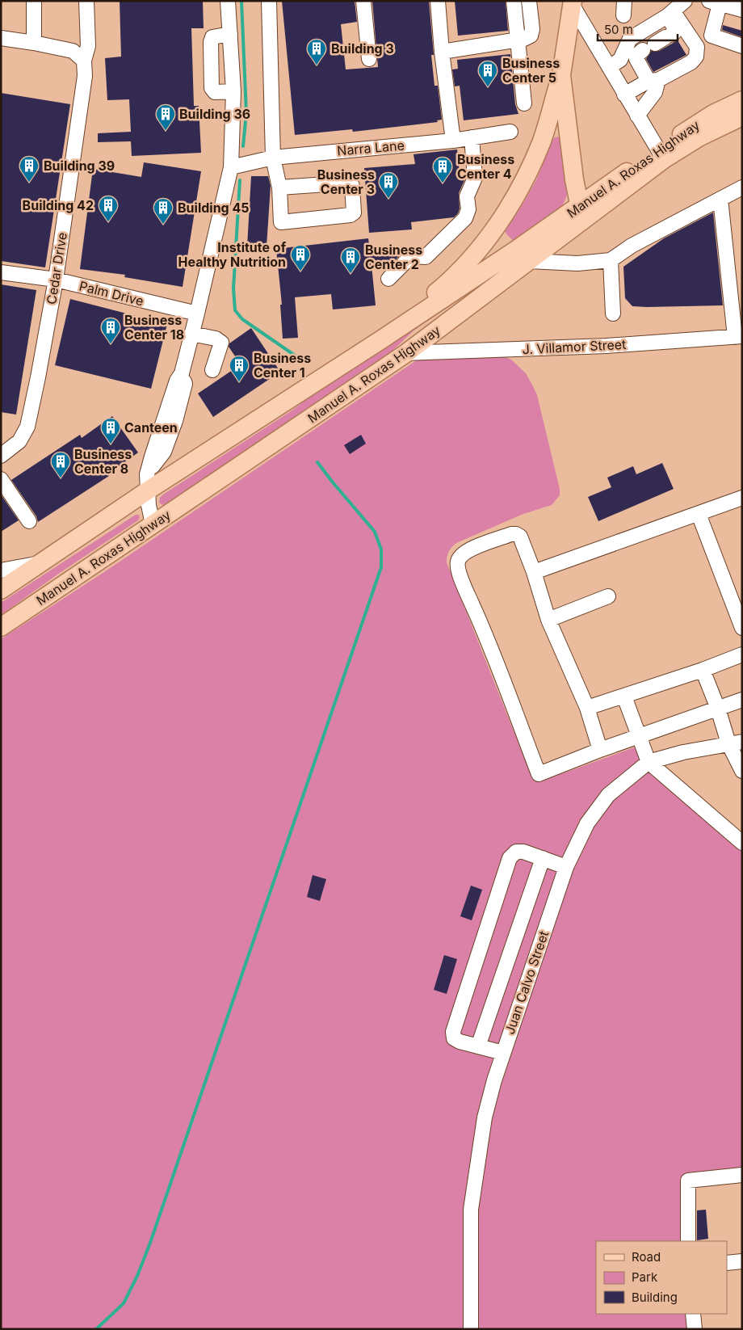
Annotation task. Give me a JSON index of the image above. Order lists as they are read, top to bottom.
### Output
{
  "streets": {
    "main road": ["Manuel A. Roxas Highway"],
    "street": [
      "Narra Lane",
      "Cedar Drive",
      "Palm Drive",
      "J. Villamor Street",
      "Juan Calvo Street"
    ]
  },
  "crossings": [
    ["Manuel A. Roxas Highway", "J. Villamor Street"],
    ["Cedar Drive", "Palm Drive"]
  ],
  "places": {
    "building": [
      "Building 3",
      "Business Center 5",
      "Building 36",
      "Building 39",
      "Business Center 4",
      "Business Center 3",
      "Building 42",
      "Building 45",
      "Institute of Healthy Nutrition",
      "Business Center 2",
      "Business Center 18",
      "Business Center 1",
      "Canteen",
      "Business Center 8"
    ]
  },
  "legend": ["Road", "Park", "Building"],
  "scale_bar": "50 m"
}
